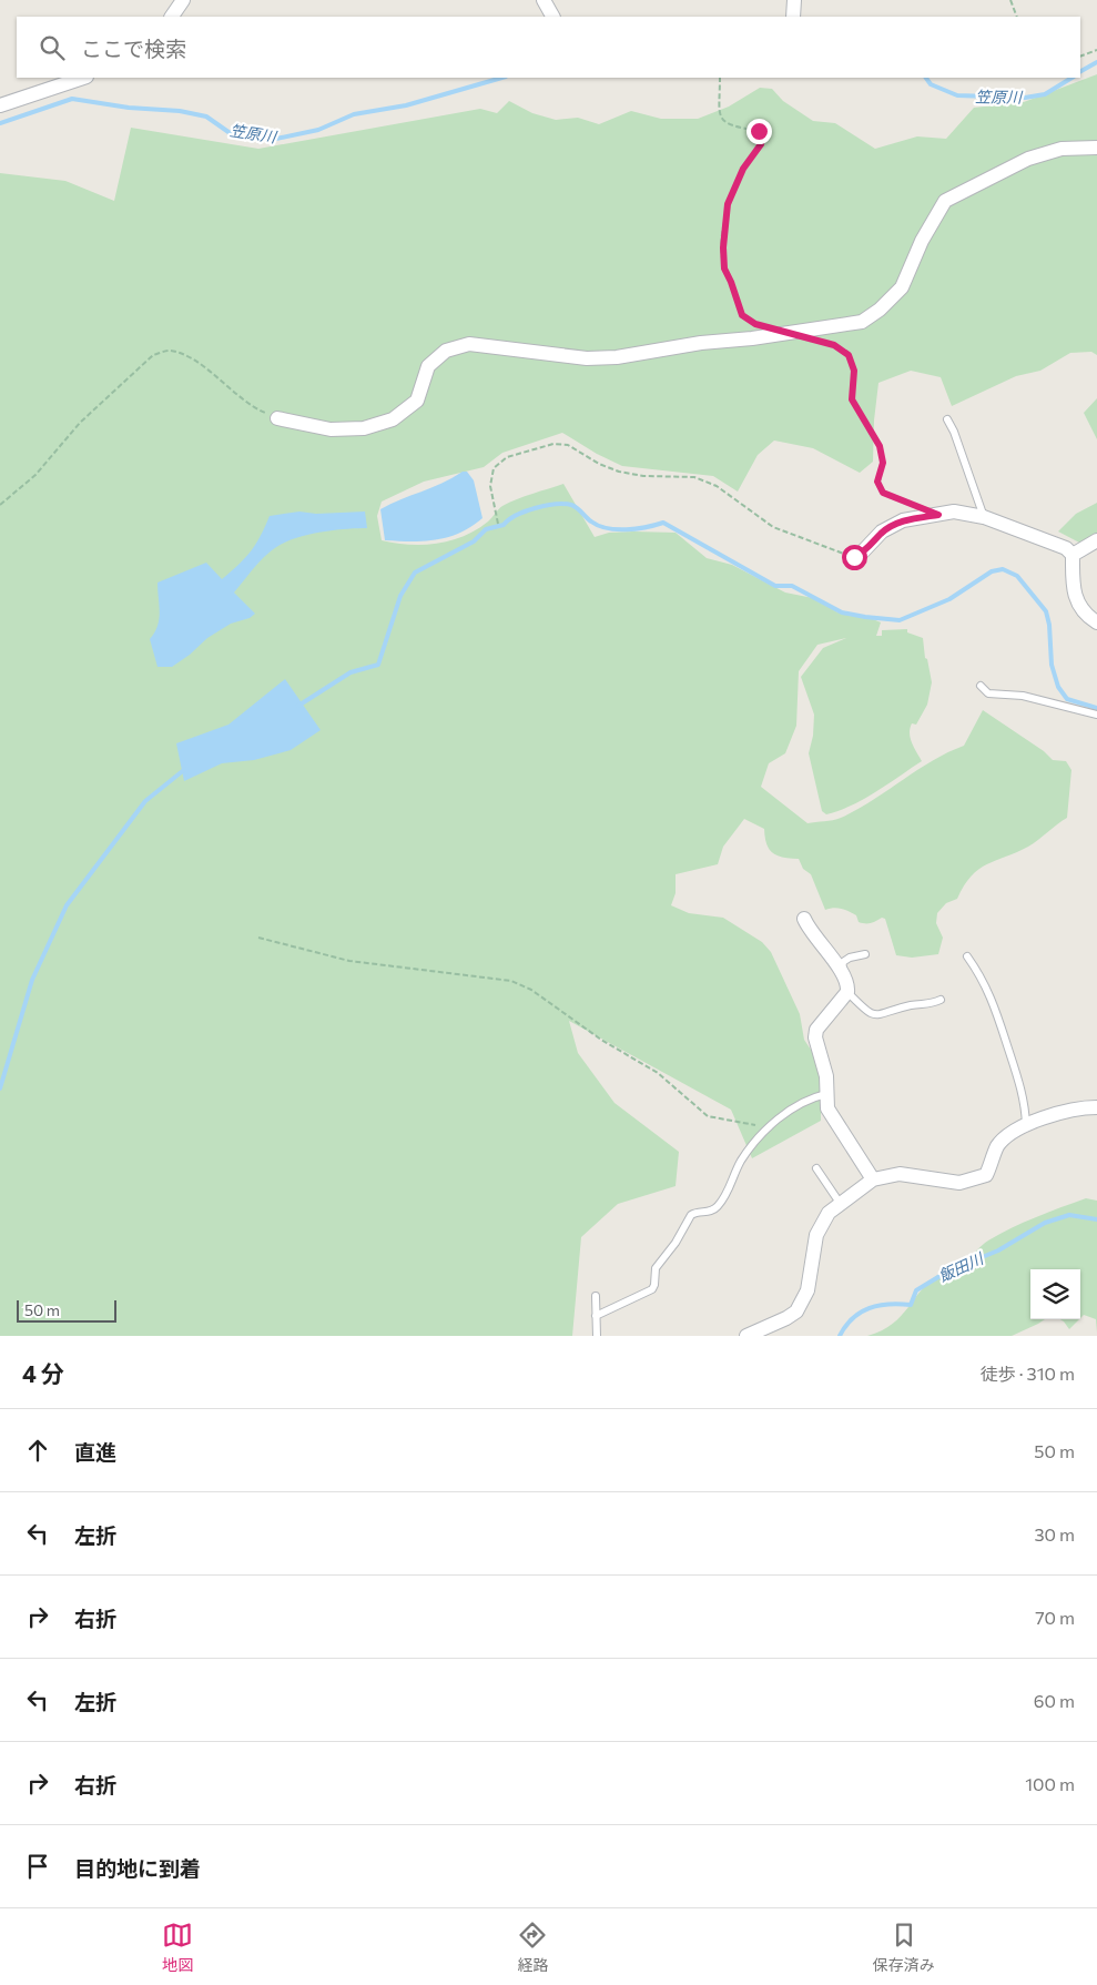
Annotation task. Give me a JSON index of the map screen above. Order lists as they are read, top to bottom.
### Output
{
  "water": ["笠原川", "飯田川"],
  "scale_bar": "50 m",
  "page": {
    "search": "ここで検索",
    "scale": "50 m",
    "heading": ["4 分", "徒歩 · 310 m"],
    "list": [
      ["直進", "50 m"],
      ["左折", "30 m"],
      ["右折", "70 m"],
      ["左折", "60 m"],
      ["右折", "100 m"],
      "目的地に到着"
    ],
    "nav": ["地図", "経路", "保存済み"]
  }
}
